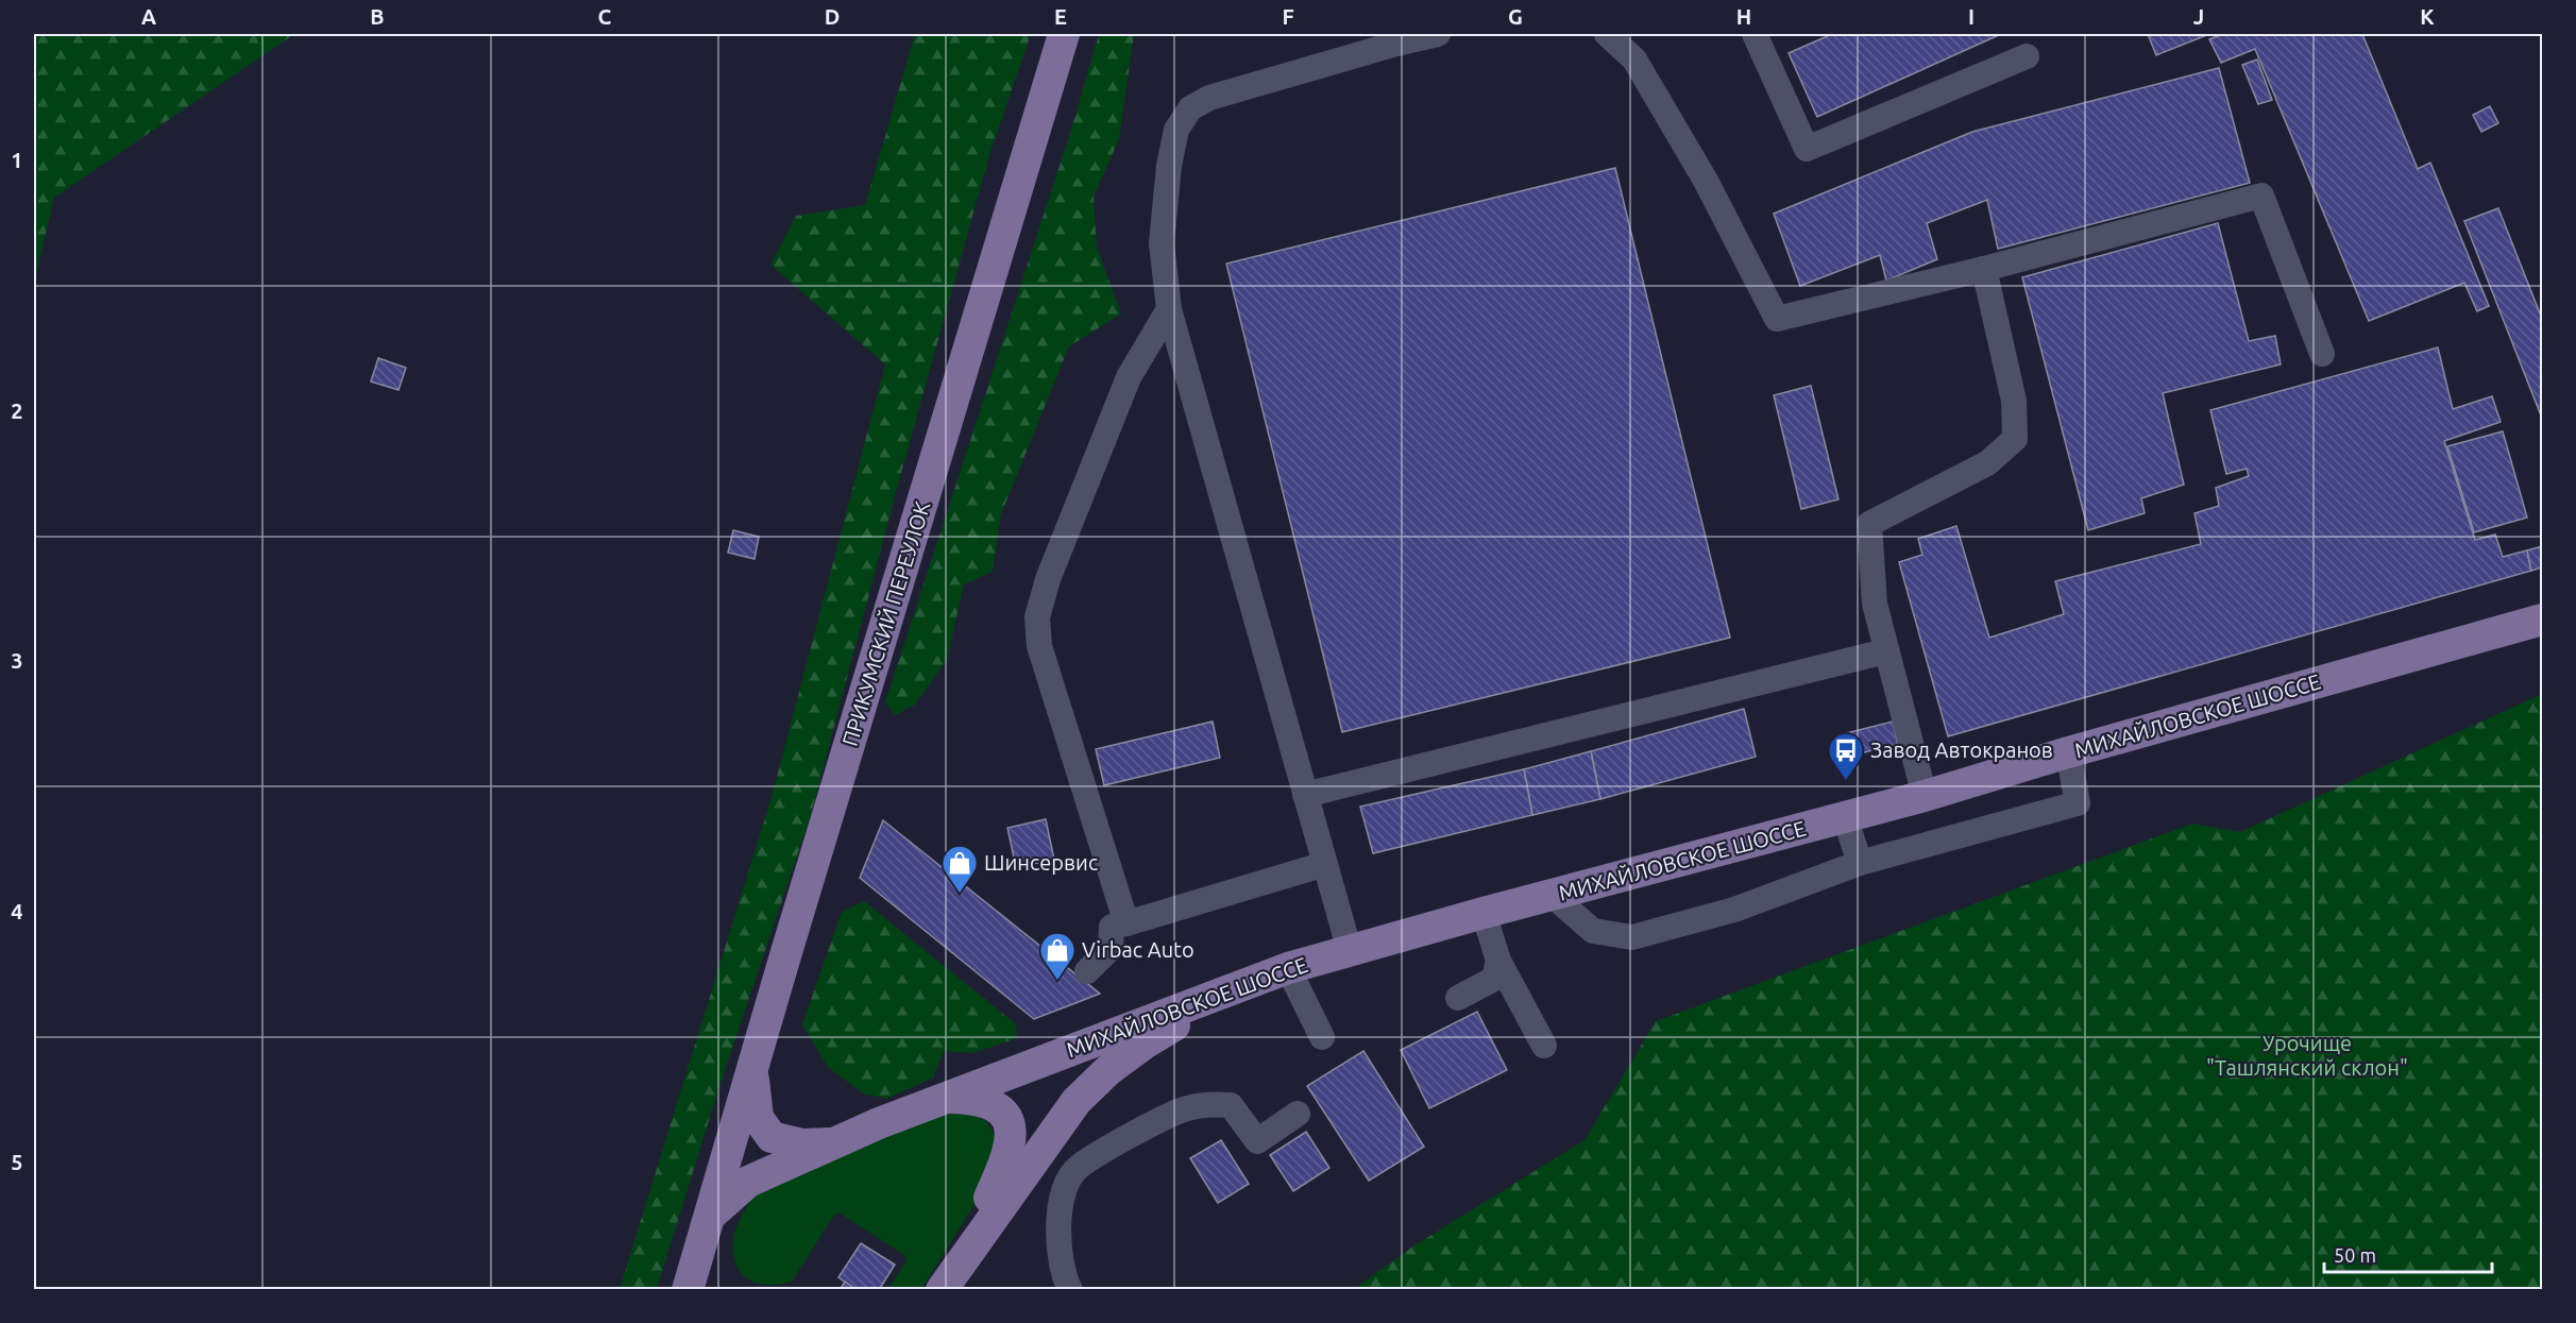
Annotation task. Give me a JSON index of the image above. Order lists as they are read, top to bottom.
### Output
{
  "streets": {
    "main road": ["ПРИКУМСКИЙ ПЕРЕУЛОК", "МИХАЙЛОВСКОЕ ШОССЕ"]
  },
  "crossings": [
    ["ПРИКУМСКИЙ ПЕРЕУЛОК", "МИХАЙЛОВСКОЕ ШОССЕ"]
  ],
  "parks": ["Урочище \"Ташлянский склон\""],
  "places": {
    "bus stop": ["Завод Автокранов"],
    "shop": ["Шинсервис", "Virbac Auto"]
  },
  "scale_bar": "50 m",
  "grid": {
    "columns": [
      "A",
      "B",
      "C",
      "D",
      "E",
      "F",
      "G",
      "H",
      "I",
      "J",
      "K"
    ],
    "rows": [
      "1",
      "2",
      "3",
      "4",
      "5"
    ]
  }
}
